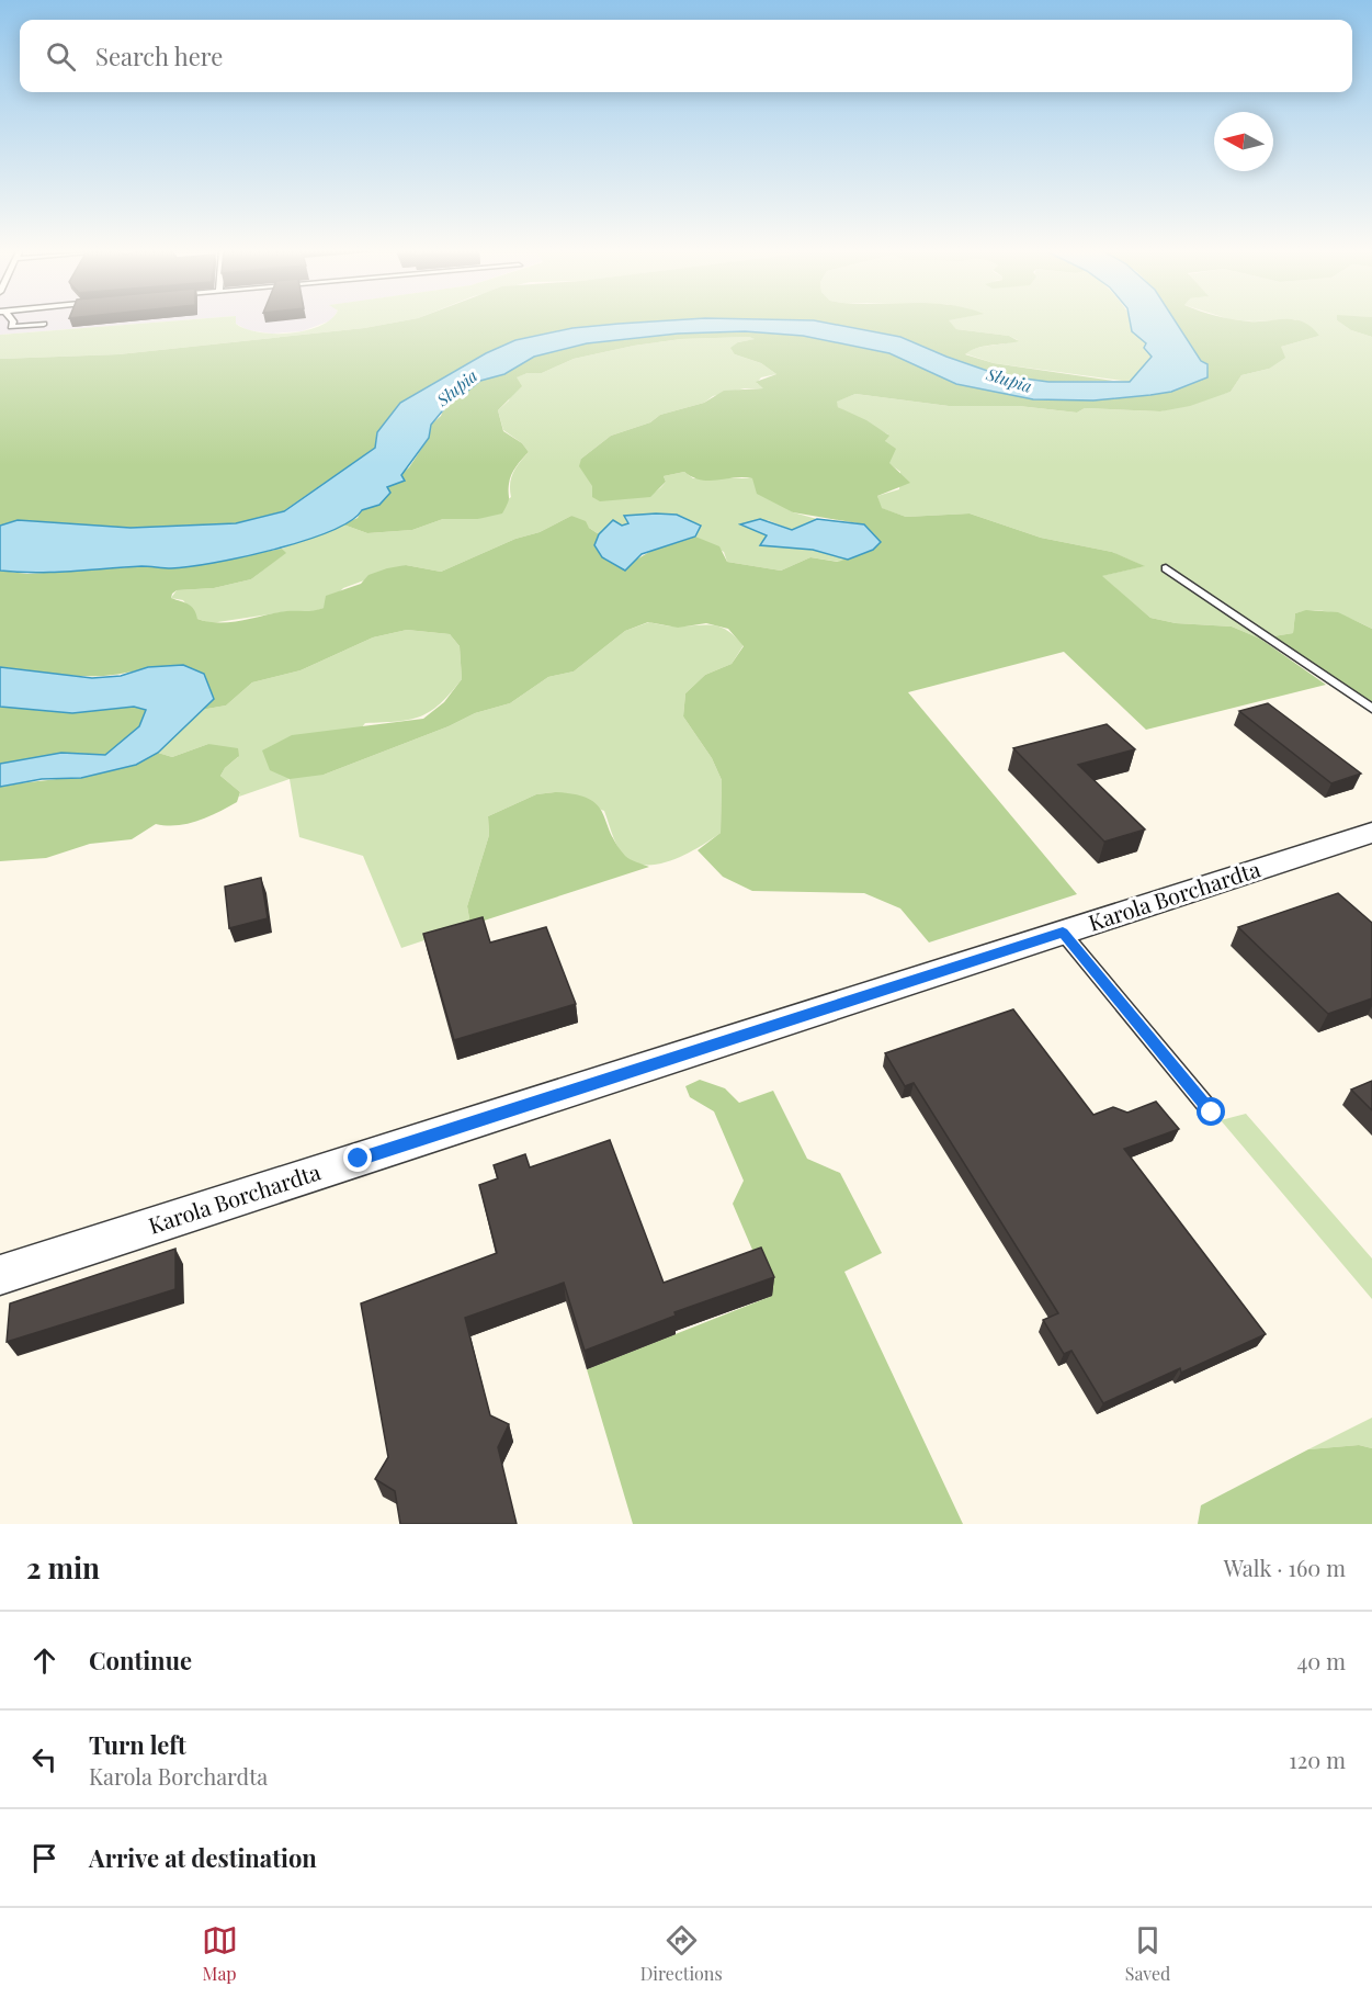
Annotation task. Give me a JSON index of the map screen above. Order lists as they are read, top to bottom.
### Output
{
  "streets": {
    "street": ["Karola Borchardta"]
  },
  "water": ["Słupia"],
  "north": "left",
  "page": {
    "search": "Search here",
    "heading": ["2 min", "Walk · 160 m"],
    "list": [
      ["Continue", "40 m"],
      ["Turn left", "Karola Borchardta", "120 m"],
      "Arrive at destination"
    ],
    "nav": ["Map", "Directions", "Saved"]
  }
}
